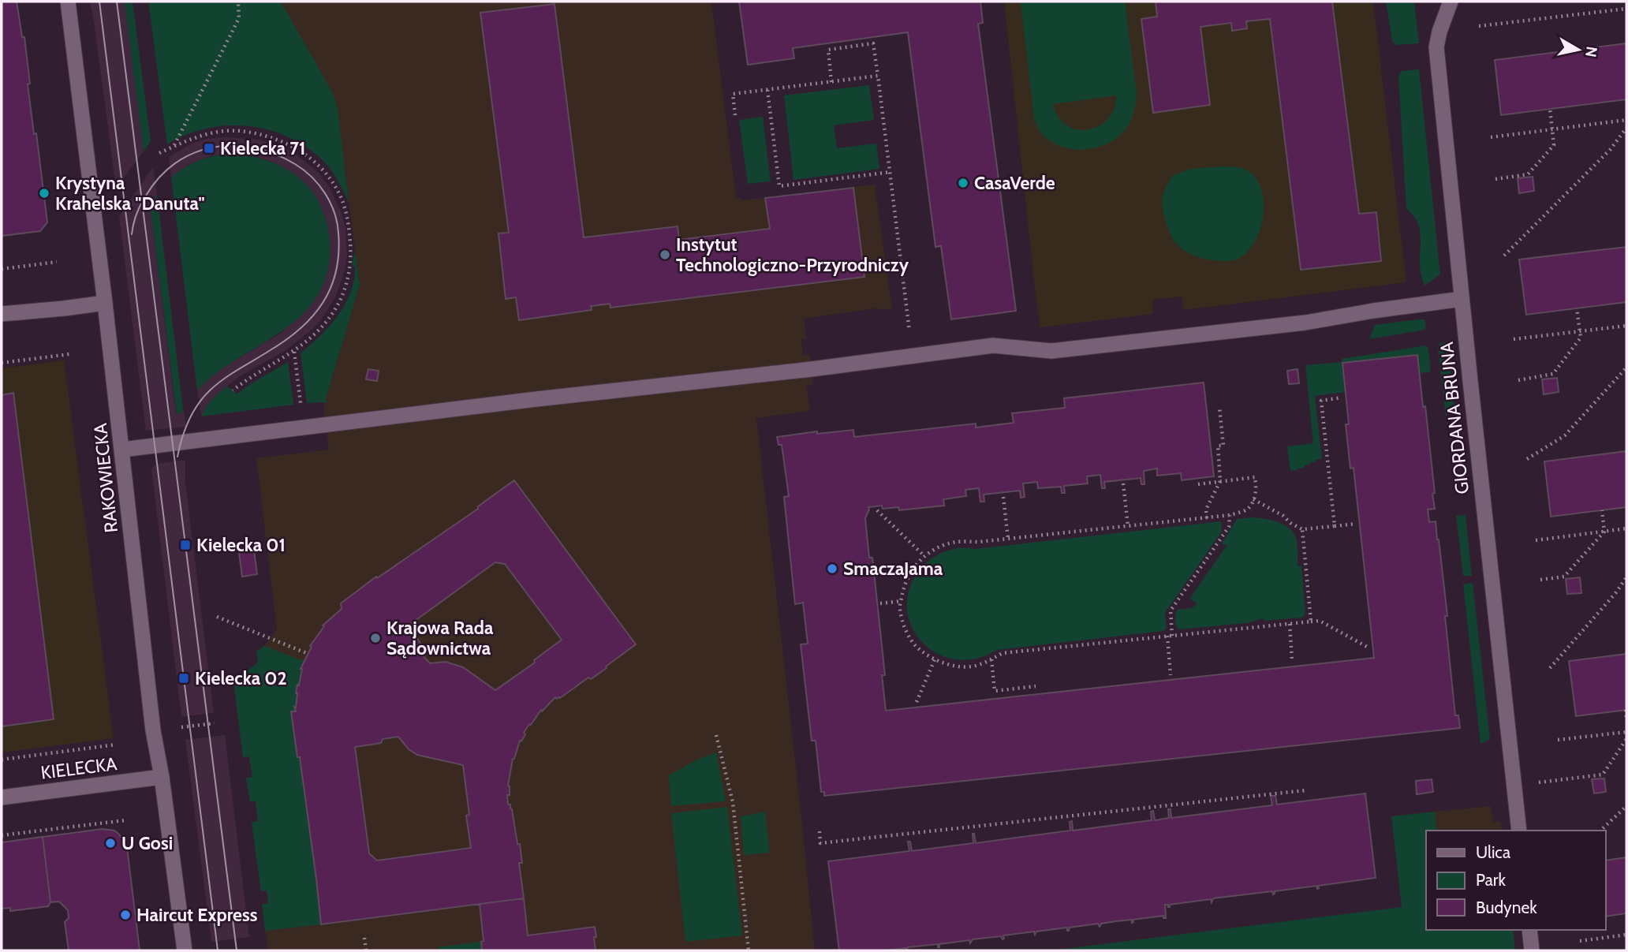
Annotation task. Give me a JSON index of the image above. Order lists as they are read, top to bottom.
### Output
{
  "streets": {
    "street": ["GIORDANA BRUNA", "RAKOWIECKA", "KIELECKA"]
  },
  "crossings": [
    ["RAKOWIECKA", "KIELECKA"]
  ],
  "places": {
    "transit": ["Kielecka 71", "Kielecka 01", "Kielecka 02"],
    "other": [
      "CasaVerde",
      "Krystyna Krahelska \"Danuta\"",
      "Instytut Technologiczno-Przyrodniczy",
      "SmaczaJama",
      "Krajowa Rada Sądownictwa",
      "U Gosi",
      "Haircut Express"
    ]
  },
  "legend": ["Ulica", "Park", "Budynek"],
  "north": "right"
}
